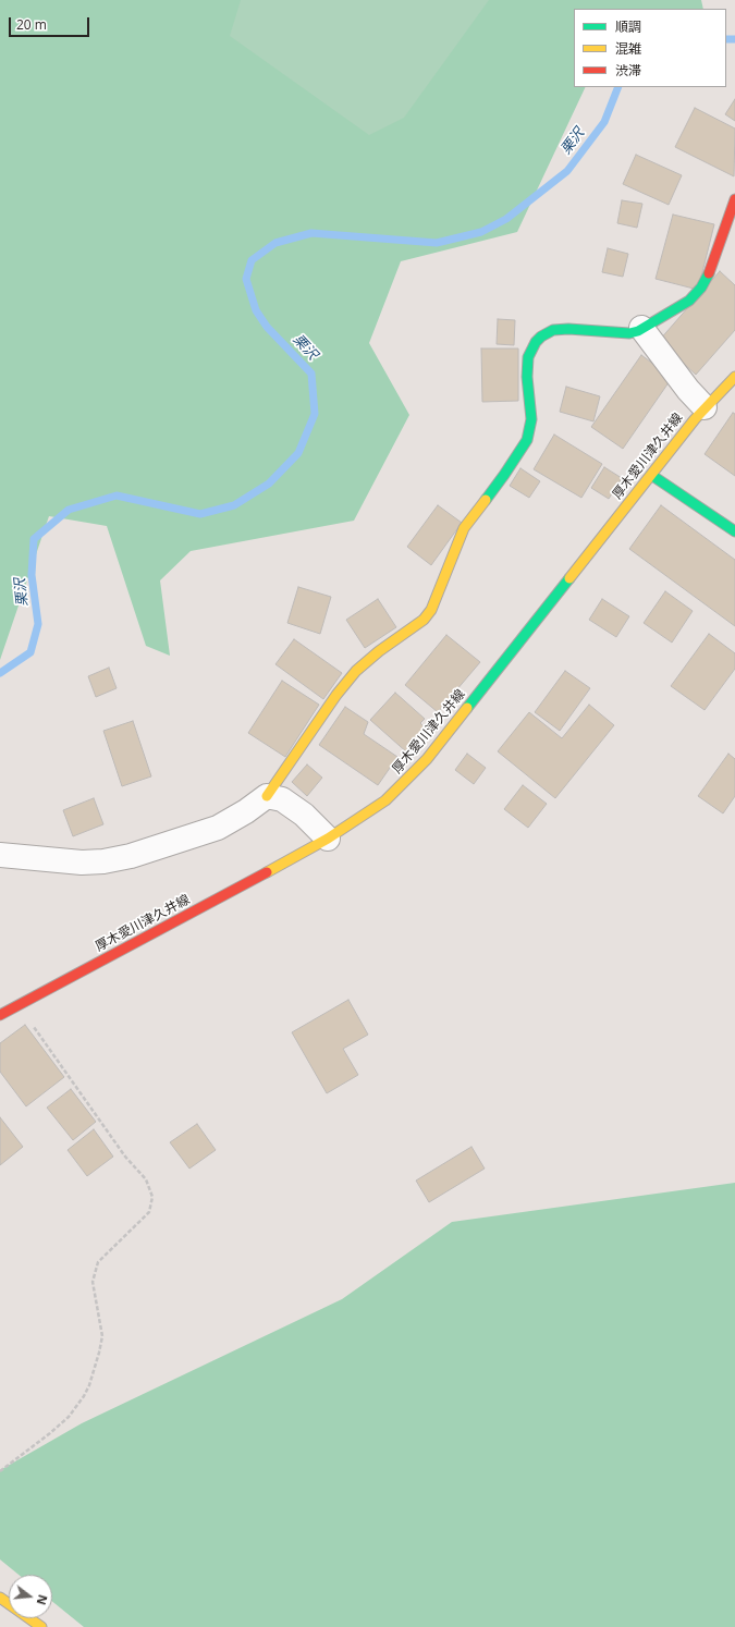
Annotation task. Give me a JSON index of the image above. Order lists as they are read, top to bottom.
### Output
{
  "streets": {
    "main road": ["厚木愛川津久井線"]
  },
  "water": ["栗沢"],
  "legend": ["順調", "混雑", "渋滞"],
  "scale_bar": "20 m",
  "north": "right"
}
